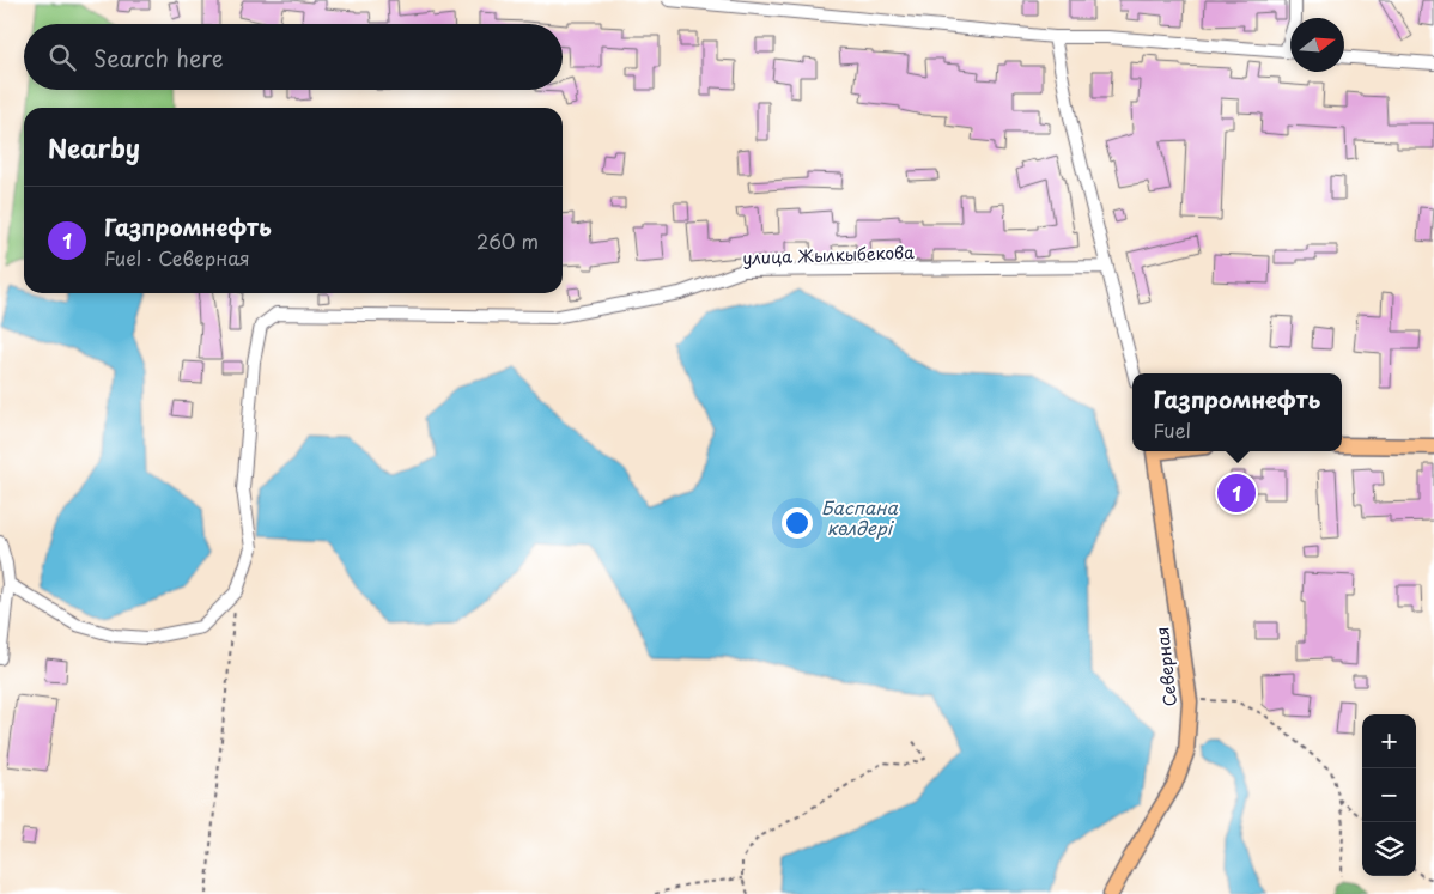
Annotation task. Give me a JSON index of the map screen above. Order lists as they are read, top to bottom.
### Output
{
  "streets": {
    "main road": ["Северная"],
    "street": ["улица Жылкыбекова"]
  },
  "water": ["Баспана көлдері"],
  "north": "right",
  "page": {
    "search": "Search here",
    "heading": "Nearby",
    "list": [
      {
        "mark": "1",
        "name": "Газпромнефть",
        "note": "Fuel · Северная",
        "value": "260 m"
      }
    ],
    "popup": ["Газпромнефть", "Fuel"],
    "pins": "1",
    "map_buttons": ["+", "−"]
  }
}
